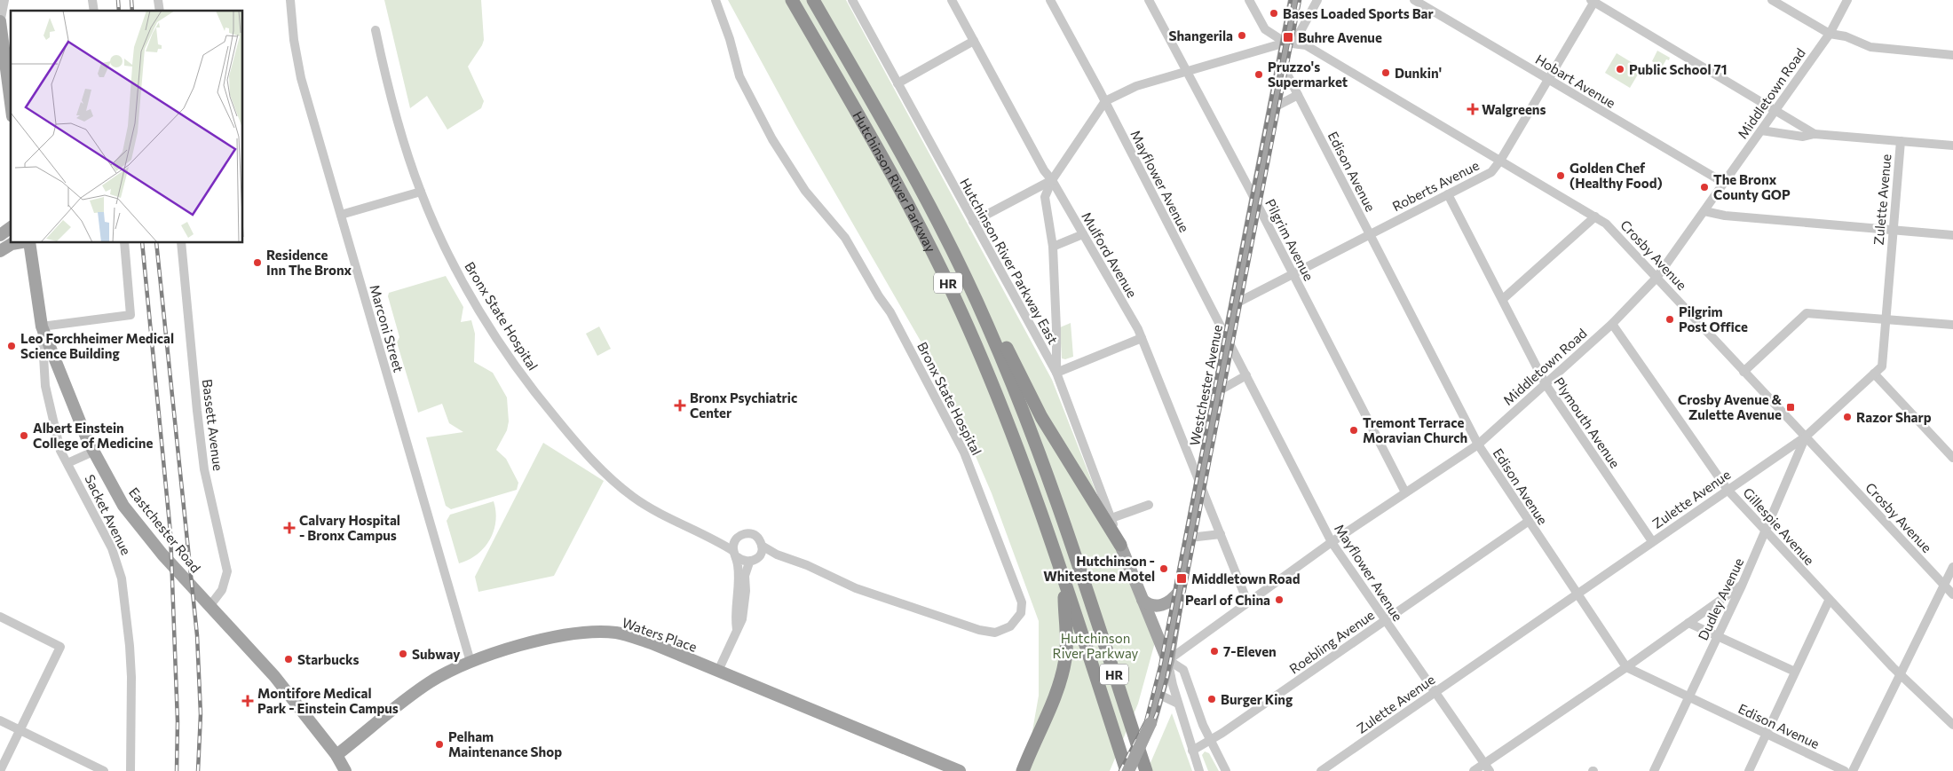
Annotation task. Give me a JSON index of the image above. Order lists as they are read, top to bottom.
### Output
{
  "streets": {
    "highway": ["Hutchinson River Parkway", "HR"],
    "main road": ["Westchester Avenue", "Eastchester Road", "Waters Place"],
    "street": [
      "Hobart Avenue",
      "Middletown Road",
      "Edison Avenue",
      "Mayflower Avenue",
      "Roberts Avenue",
      "Zulette Avenue",
      "Pilgrim Avenue",
      "Mulford Avenue",
      "Crosby Avenue",
      "Hutchinson River Parkway East",
      "Bronx State Hospital",
      "Marconi Street",
      "Plymouth Avenue",
      "Bassett Avenue",
      "Sacket Avenue",
      "Gillespie Avenue",
      "Dudley Avenue",
      "Roebling Avenue"
    ]
  },
  "crossings": [
    ["Hobart Avenue", "Middletown Road"],
    ["Hobart Avenue", "Roberts Avenue"],
    ["Middletown Road", "Edison Avenue"],
    ["Middletown Road", "Mayflower Avenue"],
    ["Middletown Road", "Pilgrim Avenue"],
    ["Middletown Road", "Mulford Avenue"],
    ["Middletown Road", "Crosby Avenue"],
    ["Middletown Road", "Westchester Avenue"],
    ["Middletown Road", "Plymouth Avenue"],
    ["Middletown Road", "Gillespie Avenue"],
    ["Edison Avenue", "Roberts Avenue"],
    ["Edison Avenue", "Zulette Avenue"],
    ["Edison Avenue", "Westchester Avenue"],
    ["Edison Avenue", "Dudley Avenue"],
    ["Edison Avenue", "Roebling Avenue"],
    ["Mayflower Avenue", "Zulette Avenue"],
    ["Mayflower Avenue", "Westchester Avenue"],
    ["Mayflower Avenue", "Roebling Avenue"],
    ["Hutchinson River Parkway", "Westchester Avenue"],
    ["Roberts Avenue", "Pilgrim Avenue"],
    ["Roberts Avenue", "Crosby Avenue"],
    ["Roberts Avenue", "Westchester Avenue"],
    ["Roberts Avenue", "Plymouth Avenue"],
    ["Zulette Avenue", "Crosby Avenue"],
    ["Zulette Avenue", "Plymouth Avenue"],
    ["Zulette Avenue", "Gillespie Avenue"],
    ["Zulette Avenue", "Dudley Avenue"],
    ["Pilgrim Avenue", "Westchester Avenue"],
    ["Mulford Avenue", "Westchester Avenue"],
    ["Crosby Avenue", "Westchester Avenue"],
    ["Crosby Avenue", "Dudley Avenue"],
    ["Marconi Street", "Waters Place"],
    ["Bassett Avenue", "Eastchester Road"],
    ["Sacket Avenue", "Eastchester Road"],
    ["Gillespie Avenue", "Dudley Avenue"],
    ["Eastchester Road", "Waters Place"]
  ],
  "parks": ["Hutchinson River Parkway"],
  "places": {
    "other": [
      "Bases Loaded Sports Bar",
      "Shangerila",
      "Public School 71",
      "Dunkin'",
      "Pruzzo's Supermarket",
      "Golden Chef (Healthy Food)",
      "The Bronx County GOP",
      "Residence Inn The Bronx",
      "Pilgrim Post Office",
      "Leo Forchheimer Medical Science Building",
      "Razor Sharp",
      "Tremont Terrace Moravian Church",
      "Albert Einstein College of Medicine",
      "Hutchinson - Whitestone Motel",
      "Pearl of China",
      "7-Eleven",
      "Subway",
      "Starbucks",
      "Burger King",
      "Pelham Maintenance Shop"
    ],
    "transit": ["Buhre Avenue", "Crosby Avenue & Zulette Avenue", "Middletown Road"],
    "health": [
      "Walgreens",
      "Bronx Psychiatric Center",
      "Calvary Hospital - Bronx Campus",
      "Montifore Medical Park - Einstein Campus"
    ]
  }
}
